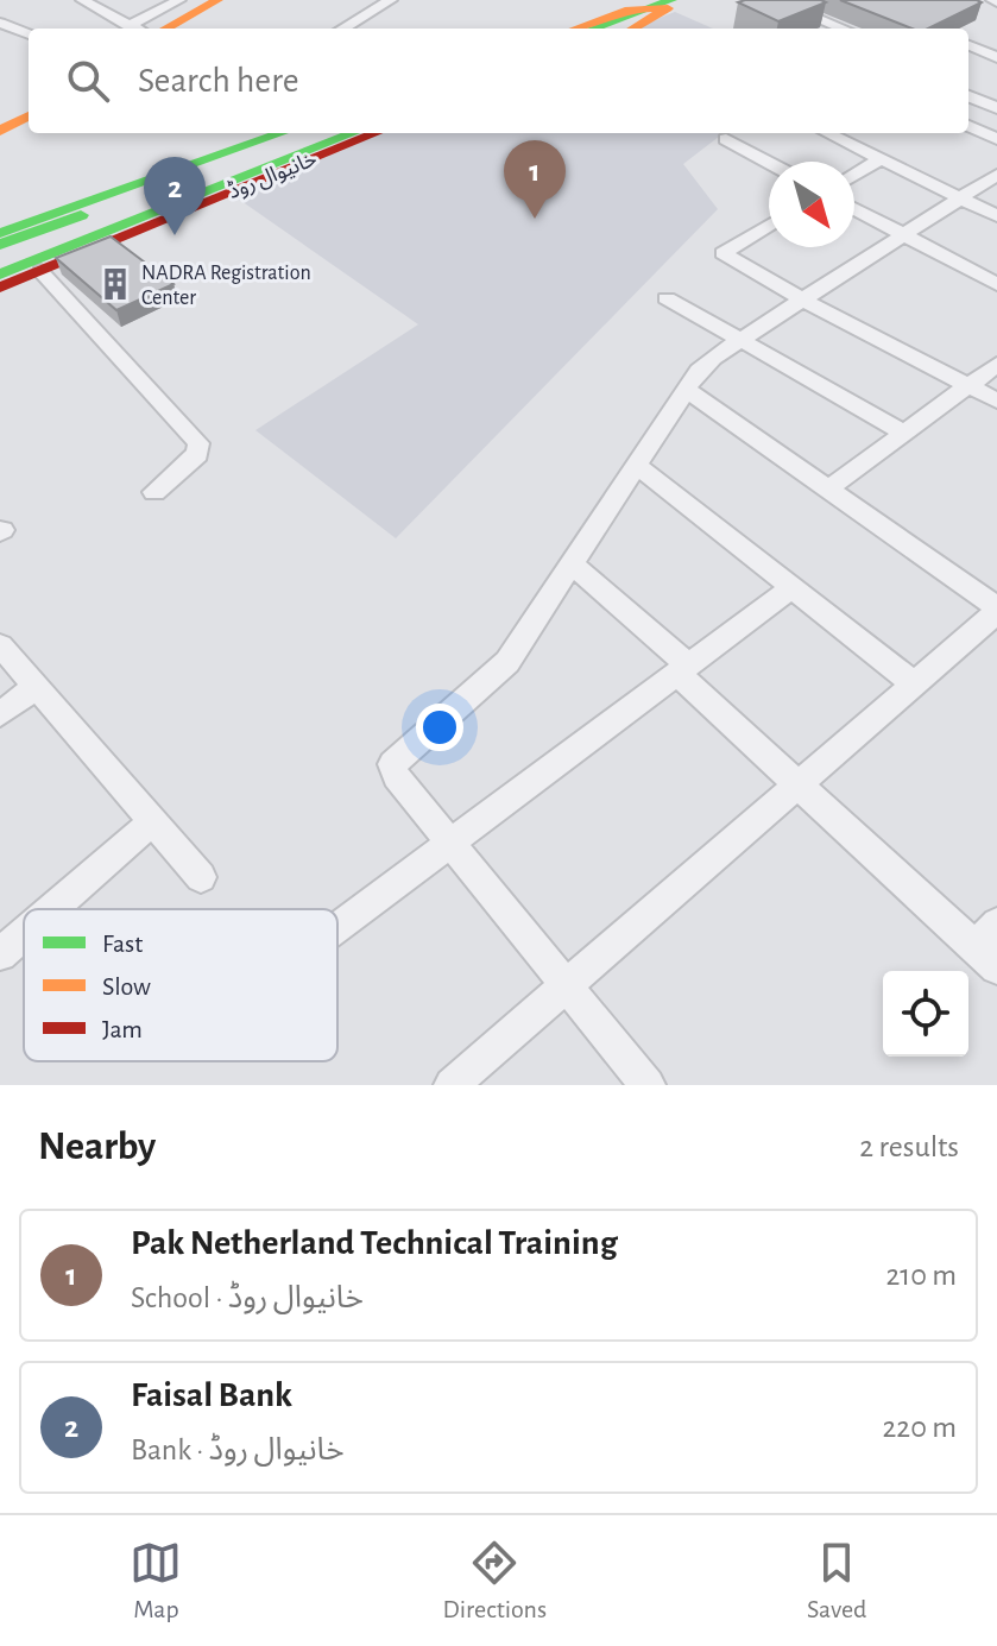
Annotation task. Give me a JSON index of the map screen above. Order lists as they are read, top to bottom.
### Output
{
  "streets": {
    "main road": ["خانیوال روڈ"]
  },
  "places": {
    "building": ["NADRA Registration Center"]
  },
  "legend": ["Fast", "Slow", "Jam"],
  "north": "bottom right",
  "page": {
    "search": "Search here",
    "pins": ["1", "2"],
    "heading": ["Nearby", "2 results"],
    "list": [
      {
        "mark": "1",
        "name": "Pak Netherland Technical Training",
        "note": "School · خانیوال روڈ",
        "value": "210 m"
      },
      {
        "mark": "2",
        "name": "Faisal Bank",
        "note": "Bank · خانیوال روڈ",
        "value": "220 m"
      }
    ],
    "nav": ["Map", "Directions", "Saved"]
  }
}
